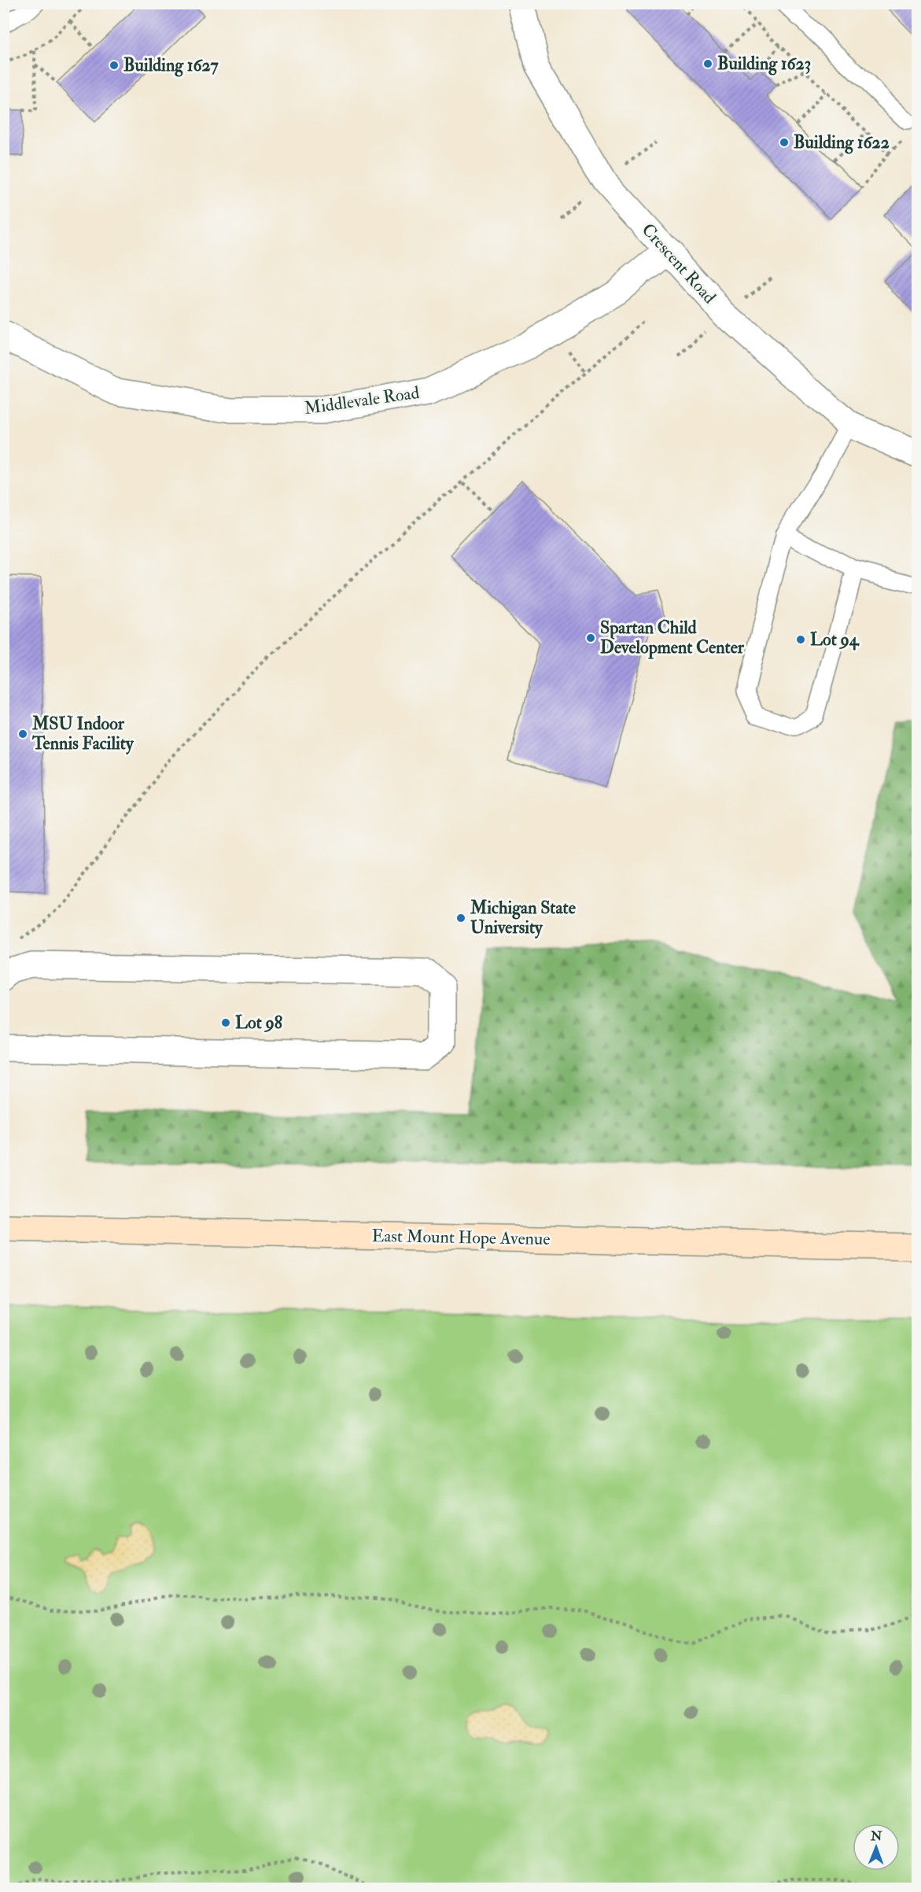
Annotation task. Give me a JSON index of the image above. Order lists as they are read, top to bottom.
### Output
{
  "streets": {
    "street": ["Crescent Road", "Middlevale Road", "East Mount Hope Avenue"]
  },
  "crossings": [
    ["Crescent Road", "Middlevale Road"]
  ],
  "places": [
    "Building 1623",
    "Building 1627",
    "Building 1622",
    "Spartan Child Development Center",
    "Lot 94",
    "MSU Indoor Tennis Facility",
    "Michigan State University",
    "Lot 98"
  ],
  "north": "top"
}
